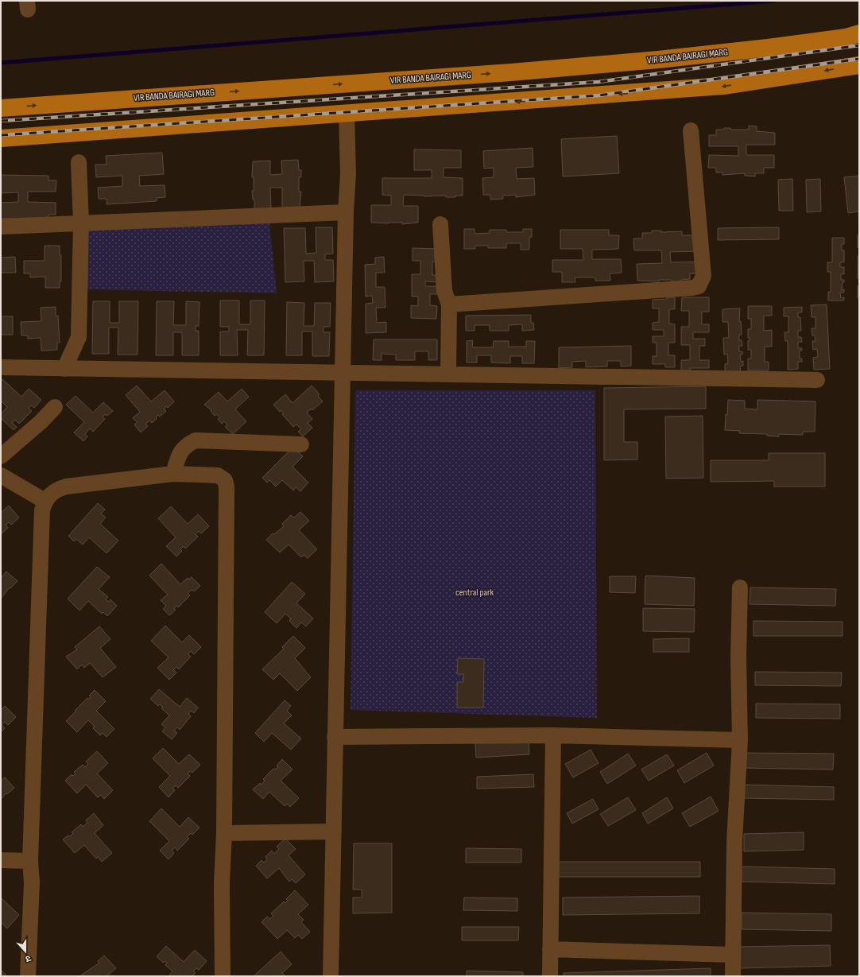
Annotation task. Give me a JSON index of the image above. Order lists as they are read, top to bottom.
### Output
{
  "streets": {
    "main road": ["VIR BANDA BAIRAGI MARG"]
  },
  "parks": ["central park"],
  "north": "bottom"
}
